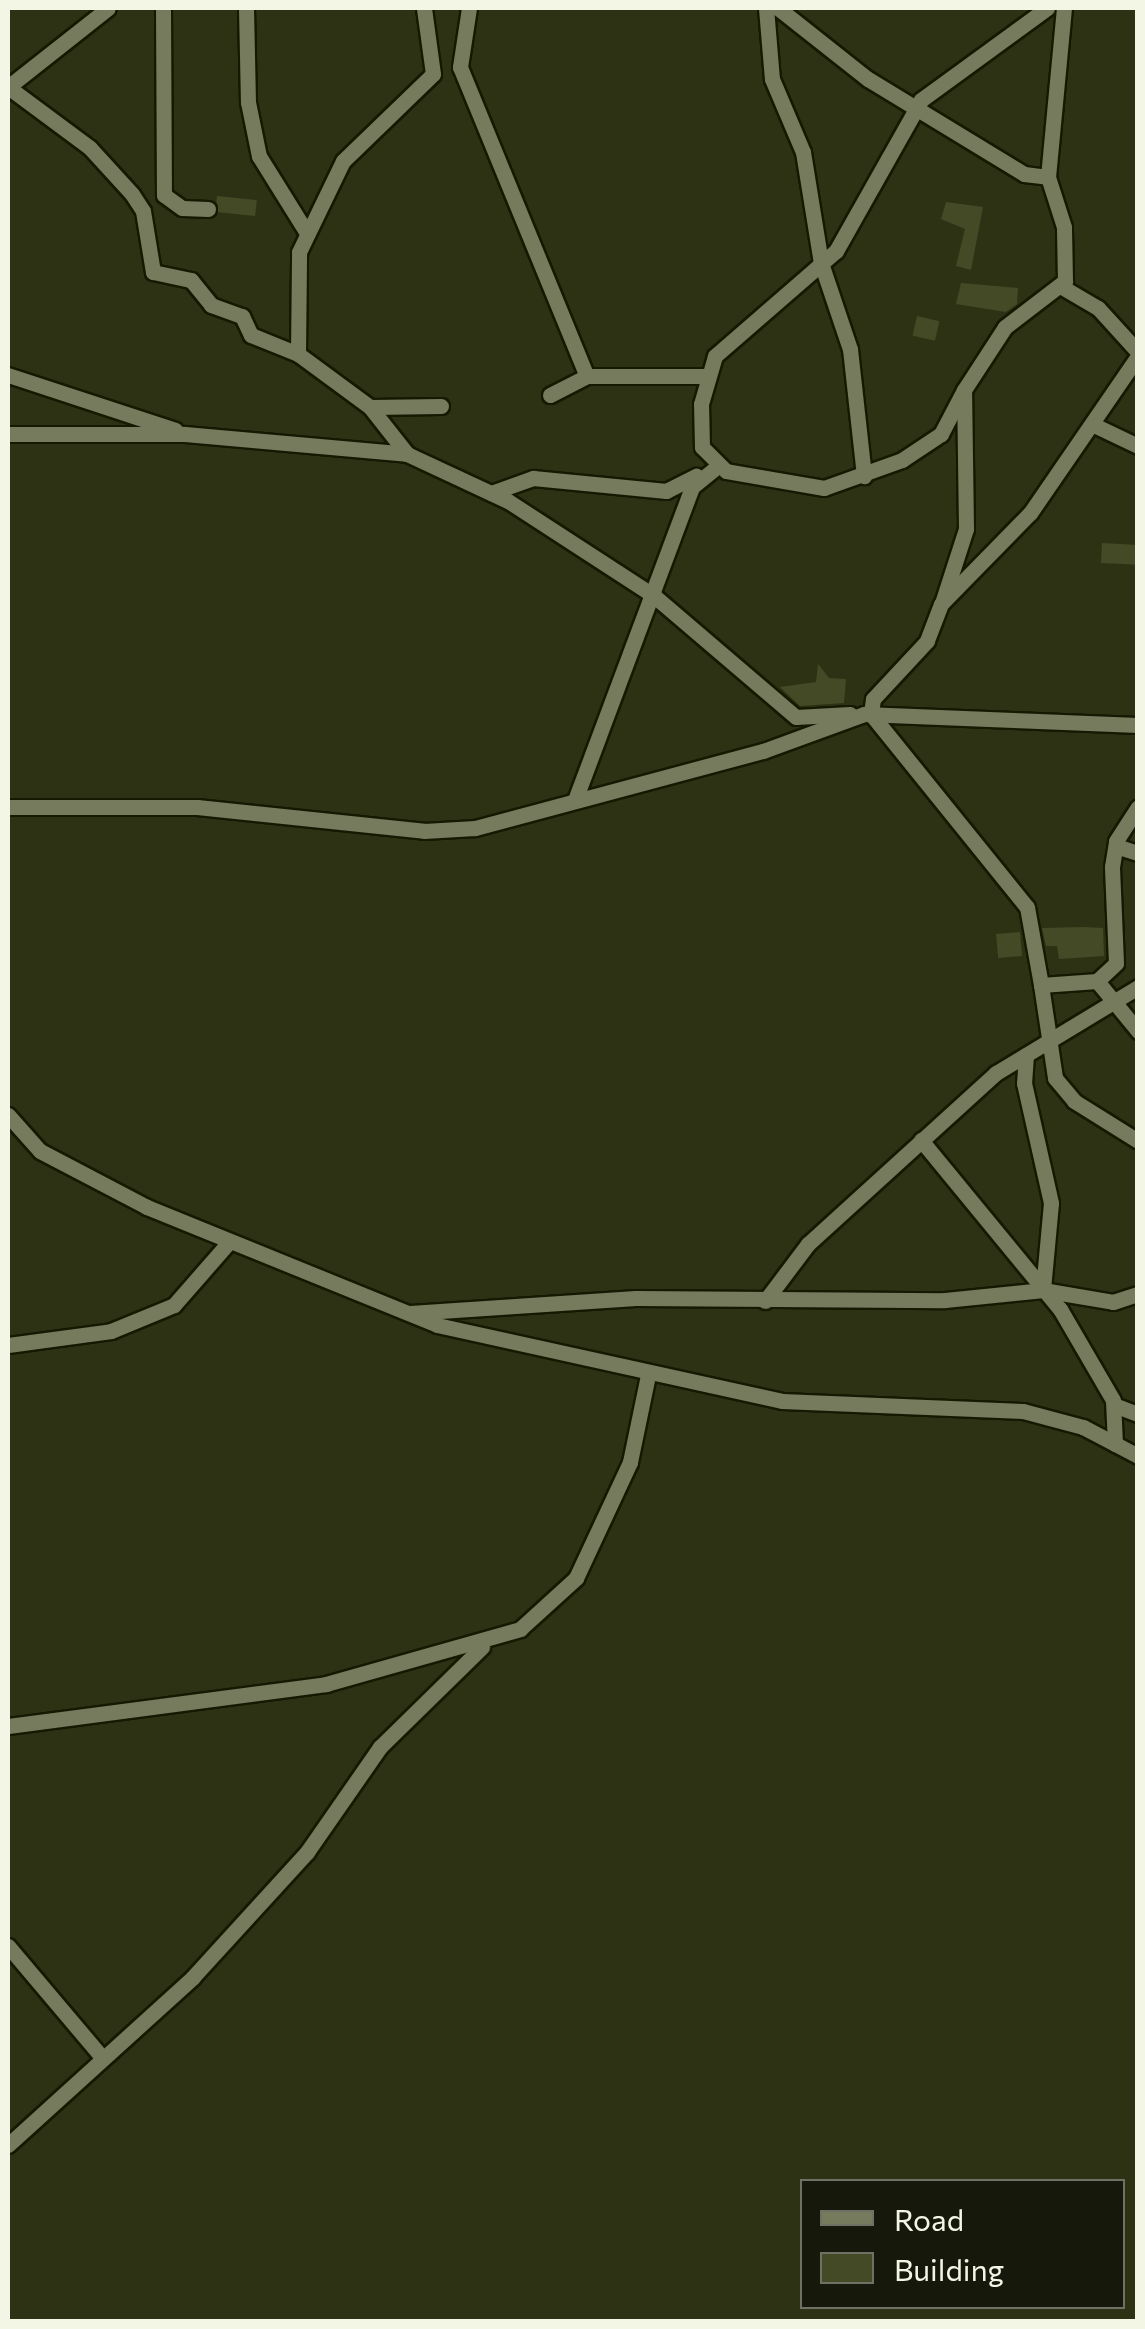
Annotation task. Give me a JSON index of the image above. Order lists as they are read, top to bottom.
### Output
{
  "legend": ["Road", "Building"]
}
